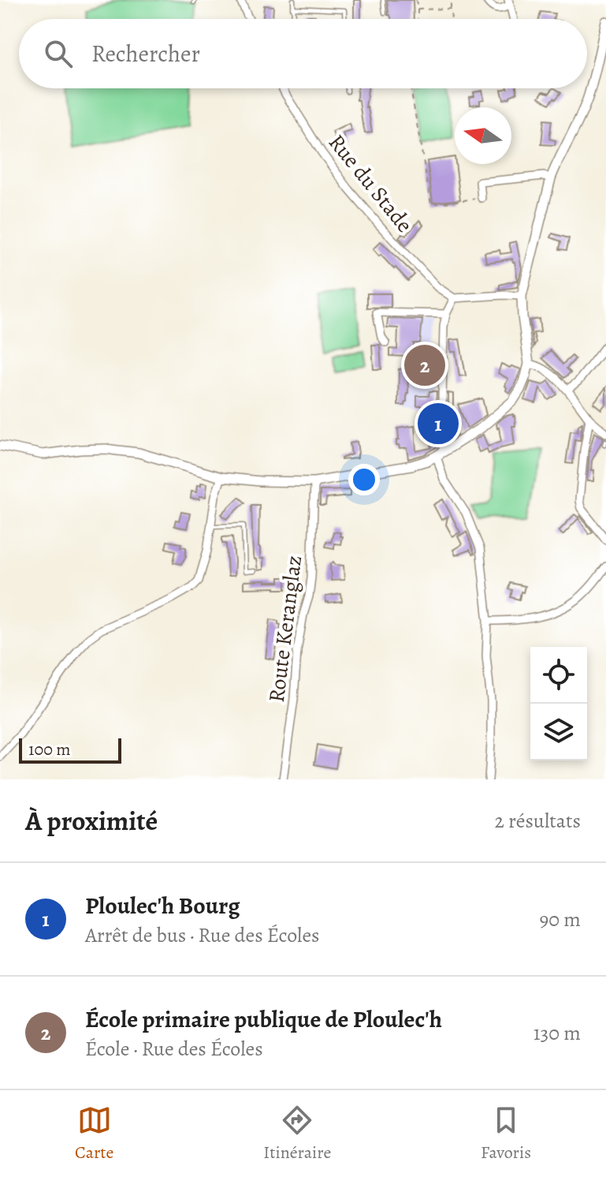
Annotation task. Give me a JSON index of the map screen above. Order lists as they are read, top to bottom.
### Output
{
  "streets": {
    "street": ["Rue du Stade", "Route Keranglaz"]
  },
  "scale_bar": "100 m",
  "north": "left",
  "page": {
    "search": "Rechercher",
    "pins": ["2", "1"],
    "scale": "100 m",
    "heading": ["À proximité", "2 résultats"],
    "list": [
      {
        "mark": "1",
        "name": "Ploulec'h Bourg",
        "note": "Arrêt de bus · Rue des Écoles",
        "value": "90 m"
      },
      {
        "mark": "2",
        "name": "École primaire publique de Ploulec'h",
        "note": "École · Rue des Écoles",
        "value": "130 m"
      }
    ],
    "nav": ["Carte", "Itinéraire", "Favoris"]
  }
}
